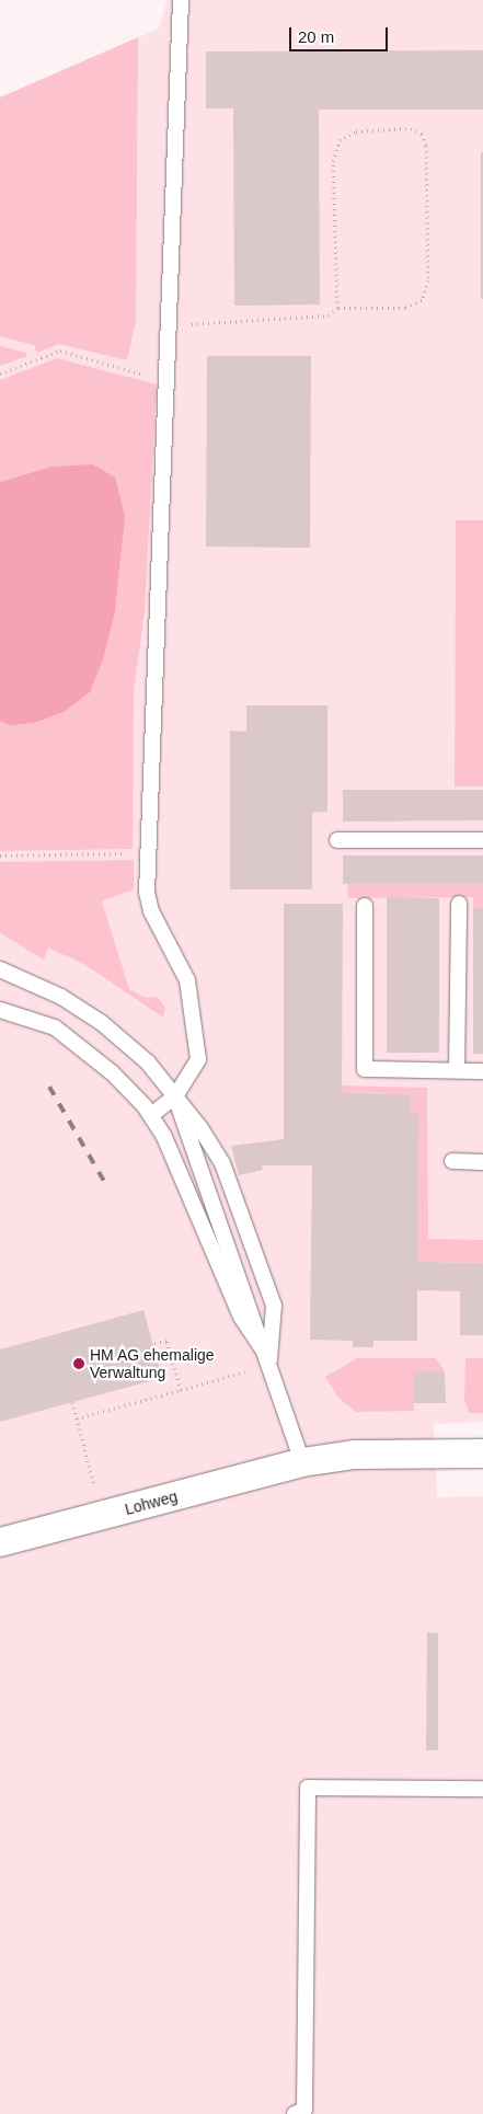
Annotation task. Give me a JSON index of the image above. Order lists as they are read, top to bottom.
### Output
{
  "streets": {
    "street": ["Lohweg"]
  },
  "places": ["HM AG ehemalige Verwaltung"],
  "scale_bar": "20 m"
}
